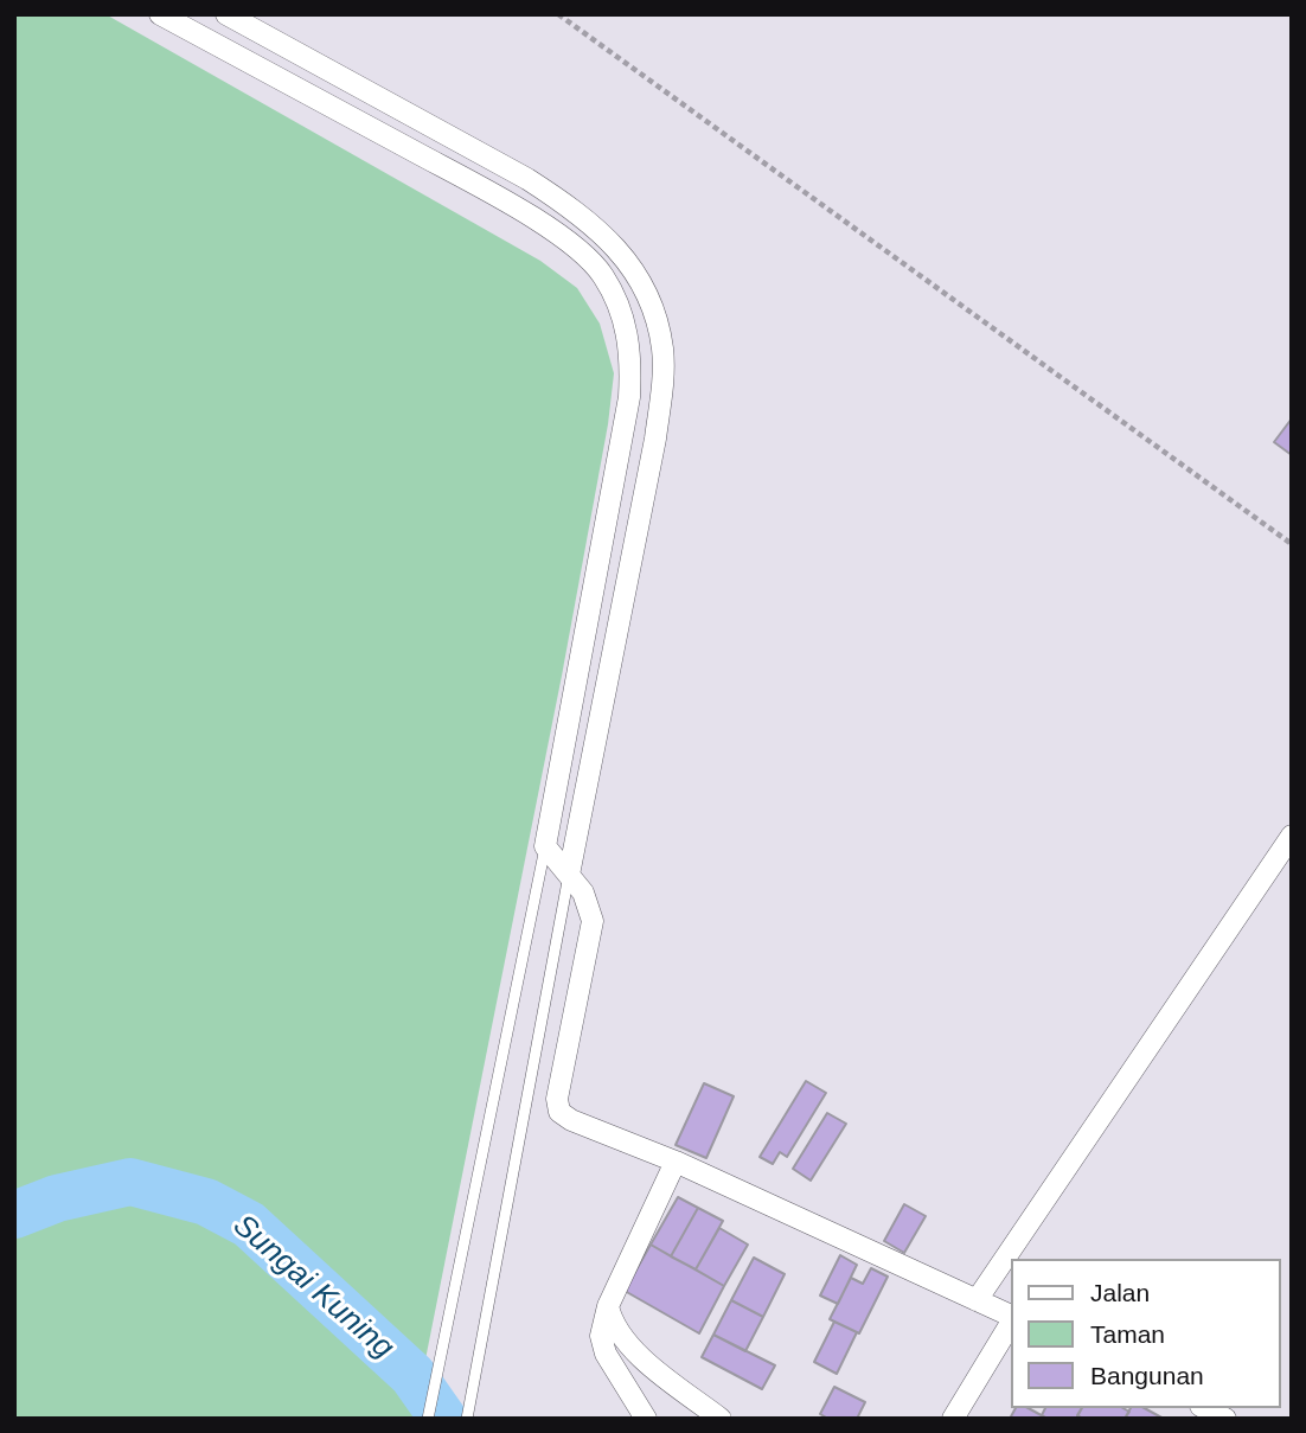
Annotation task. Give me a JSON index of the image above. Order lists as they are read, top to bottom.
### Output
{
  "water": ["Sungai Kuning"],
  "legend": ["Jalan", "Taman", "Bangunan"]
}
